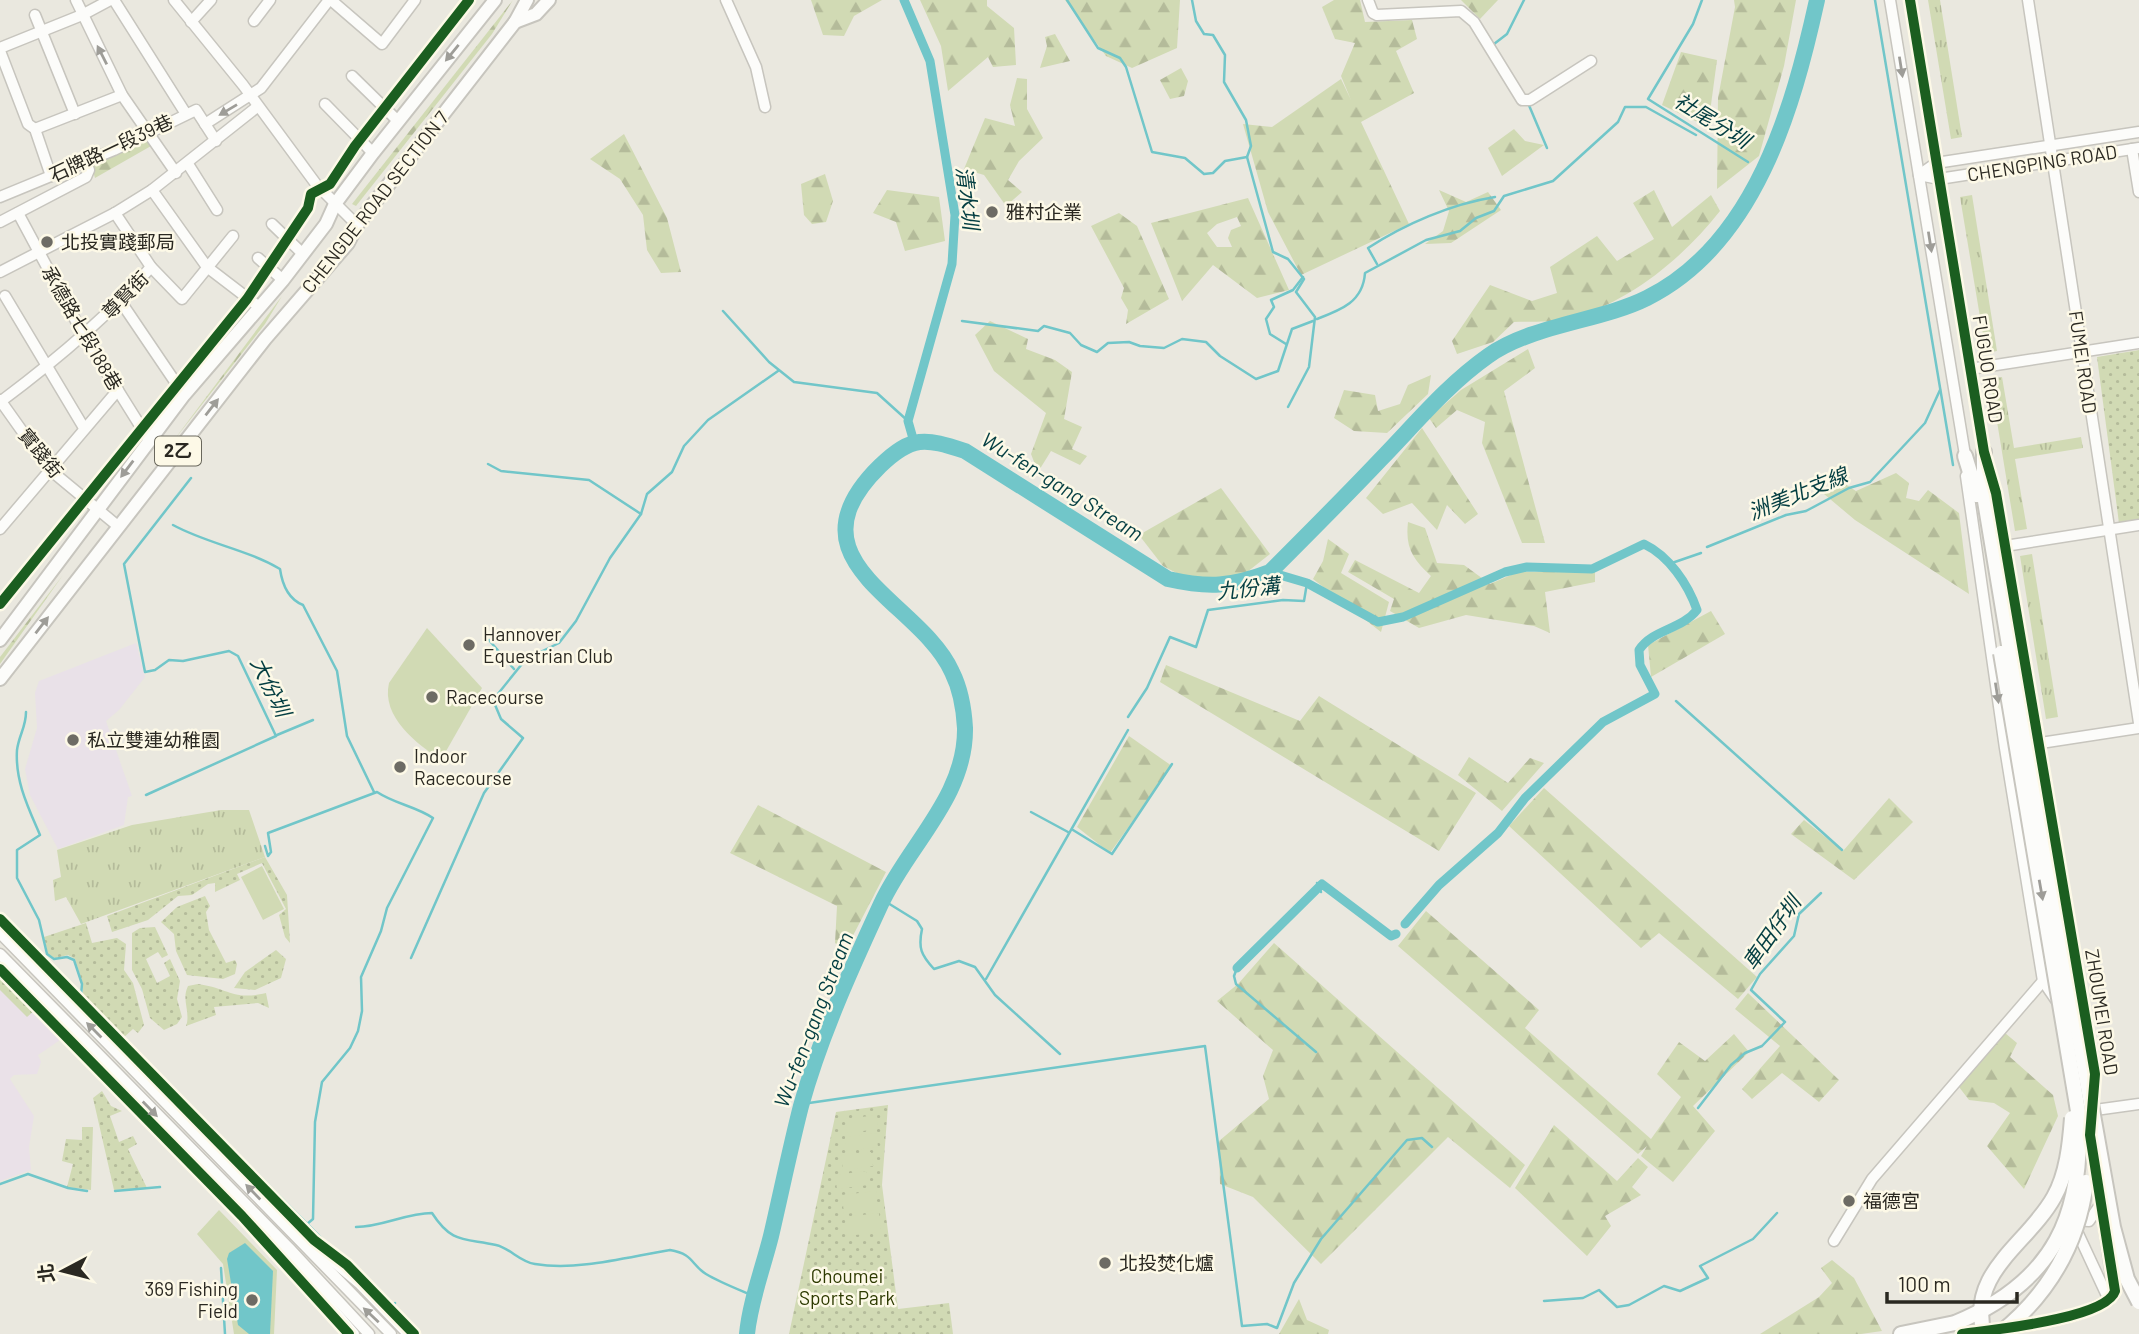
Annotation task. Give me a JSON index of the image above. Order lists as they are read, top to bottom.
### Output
{
  "streets": {
    "main road": ["CHENGDE ROAD SECTION 7", "2乙"],
    "street": [
      "石牌路一段39巷",
      "CHENGPING ROAD",
      "尊賢街",
      "承德路七段188巷",
      "FUMEI ROAD",
      "FUGUO ROAD",
      "實踐街",
      "ZHOUMEI ROAD"
    ]
  },
  "crossings": [
    ["CHENGPING ROAD", "FUMEI ROAD"],
    ["CHENGPING ROAD", "FUGUO ROAD"],
    ["CHENGDE ROAD SECTION 7", "承德路七段188巷"],
    ["CHENGDE ROAD SECTION 7", "2乙"],
    ["CHENGDE ROAD SECTION 7", "實踐街"],
    ["尊賢街", "承德路七段188巷"],
    ["尊賢街", "實踐街"],
    ["FUGUO ROAD", "ZHOUMEI ROAD"]
  ],
  "water": [
    "社尾分圳",
    "清水圳",
    "Wu-fen-gang Stream",
    "洲美北支線",
    "九份溝",
    "大份圳",
    "車田仔圳"
  ],
  "parks": ["Choumei Sports Park"],
  "places": [
    "雅村企業",
    "北投實踐郵局",
    "Hannover Equestrian Club",
    "Racecourse",
    "私立雙連幼稚園",
    "Indoor Racecourse",
    "福德宮",
    "北投焚化爐",
    "369 Fishing Field"
  ],
  "scale_bar": "100 m",
  "north": "left"
}
